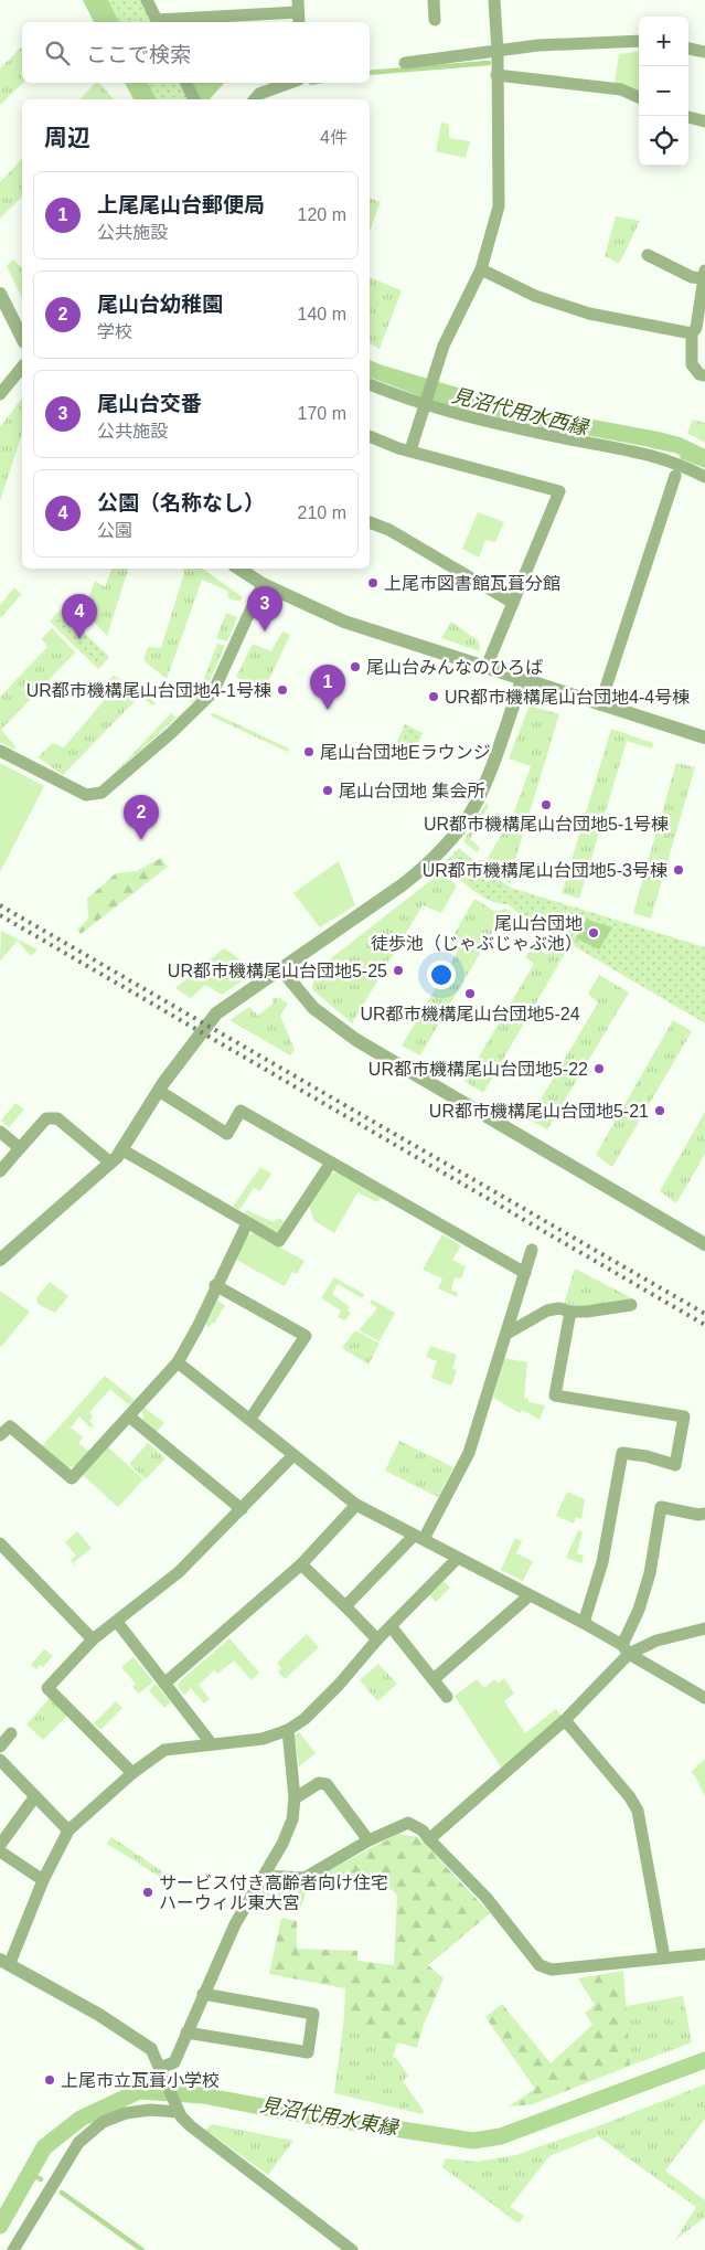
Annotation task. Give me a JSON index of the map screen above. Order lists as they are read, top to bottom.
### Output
{
  "water": ["見沼代用水西縁", "見沼代用水東縁"],
  "places": [
    "上尾市図書館瓦葺分館",
    "尾山台みんなのひろば",
    "UR都市機構尾山台団地4-1号棟",
    "UR都市機構尾山台団地4-4号棟",
    "尾山台団地Eラウンジ",
    "尾山台団地 集会所",
    "UR都市機構尾山台団地5-1号棟",
    "UR都市機構尾山台団地5-3号棟",
    "尾山台団地 徒歩池（じゃぶじゃぶ池）",
    "UR都市機構尾山台団地5-25",
    "UR都市機構尾山台団地5-24",
    "UR都市機構尾山台団地5-22",
    "UR都市機構尾山台団地5-21",
    "サービス付き高齢者向け住宅 ハーウィル東大宮",
    "上尾市立瓦葺小学校"
  ],
  "page": {
    "map_buttons": ["+", "−"],
    "search": "ここで検索",
    "heading": ["周辺", "4件"],
    "list": [
      {
        "mark": "1",
        "name": "上尾尾山台郵便局",
        "note": "公共施設",
        "value": "120 m"
      },
      {
        "mark": "2",
        "name": "尾山台幼稚園",
        "note": "学校",
        "value": "140 m"
      },
      {
        "mark": "3",
        "name": "尾山台交番",
        "note": "公共施設",
        "value": "170 m"
      },
      {
        "mark": "4",
        "name": "公園（名称なし）",
        "note": "公園",
        "value": "210 m"
      }
    ],
    "pins": [
      "3",
      "4",
      "1",
      "2"
    ]
  }
}
